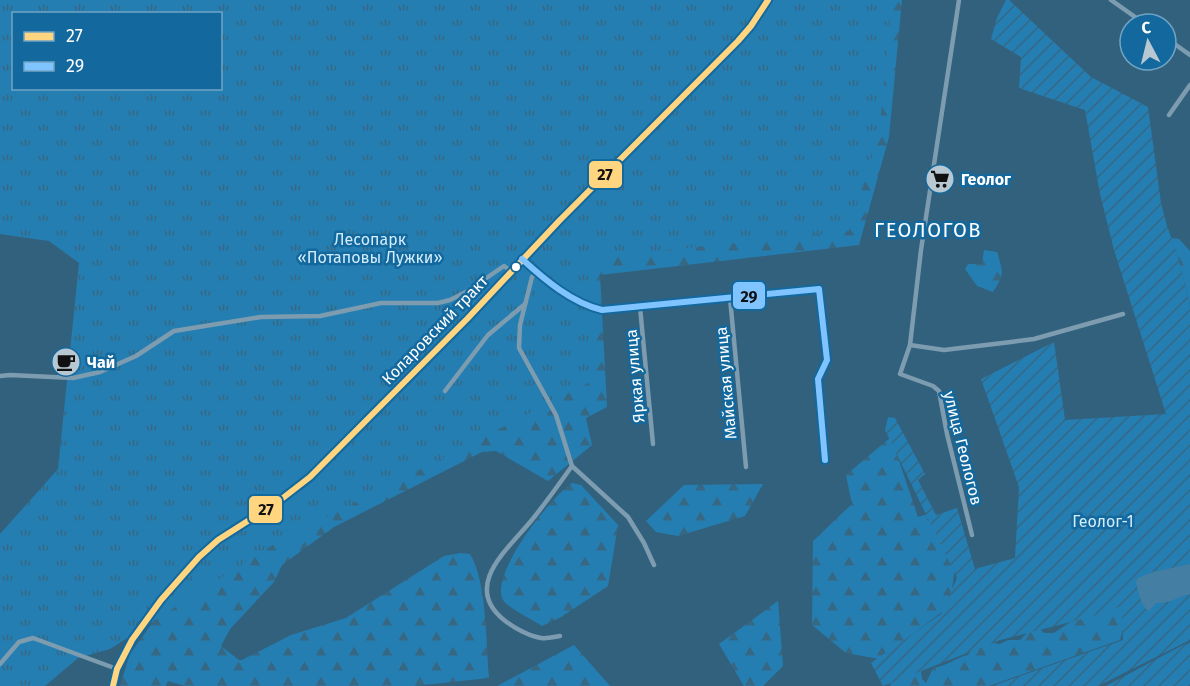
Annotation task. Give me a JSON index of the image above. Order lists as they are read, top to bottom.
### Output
{
  "streets": {
    "street": [
      "Коларовский тракт",
      "Яркая улица",
      "Майская улица",
      "улица Геологов"
    ]
  },
  "districts": ["ГЕОЛОГОВ"],
  "parks": ["Лесопарк «Потаповы Лужки»", "Геолог-1"],
  "places": {
    "supermarket": ["Геолог"],
    "cafe": ["Чай"]
  },
  "lines": ["transit line 27", "transit line 29"],
  "legend": ["27", "29"],
  "north": "top"
}
